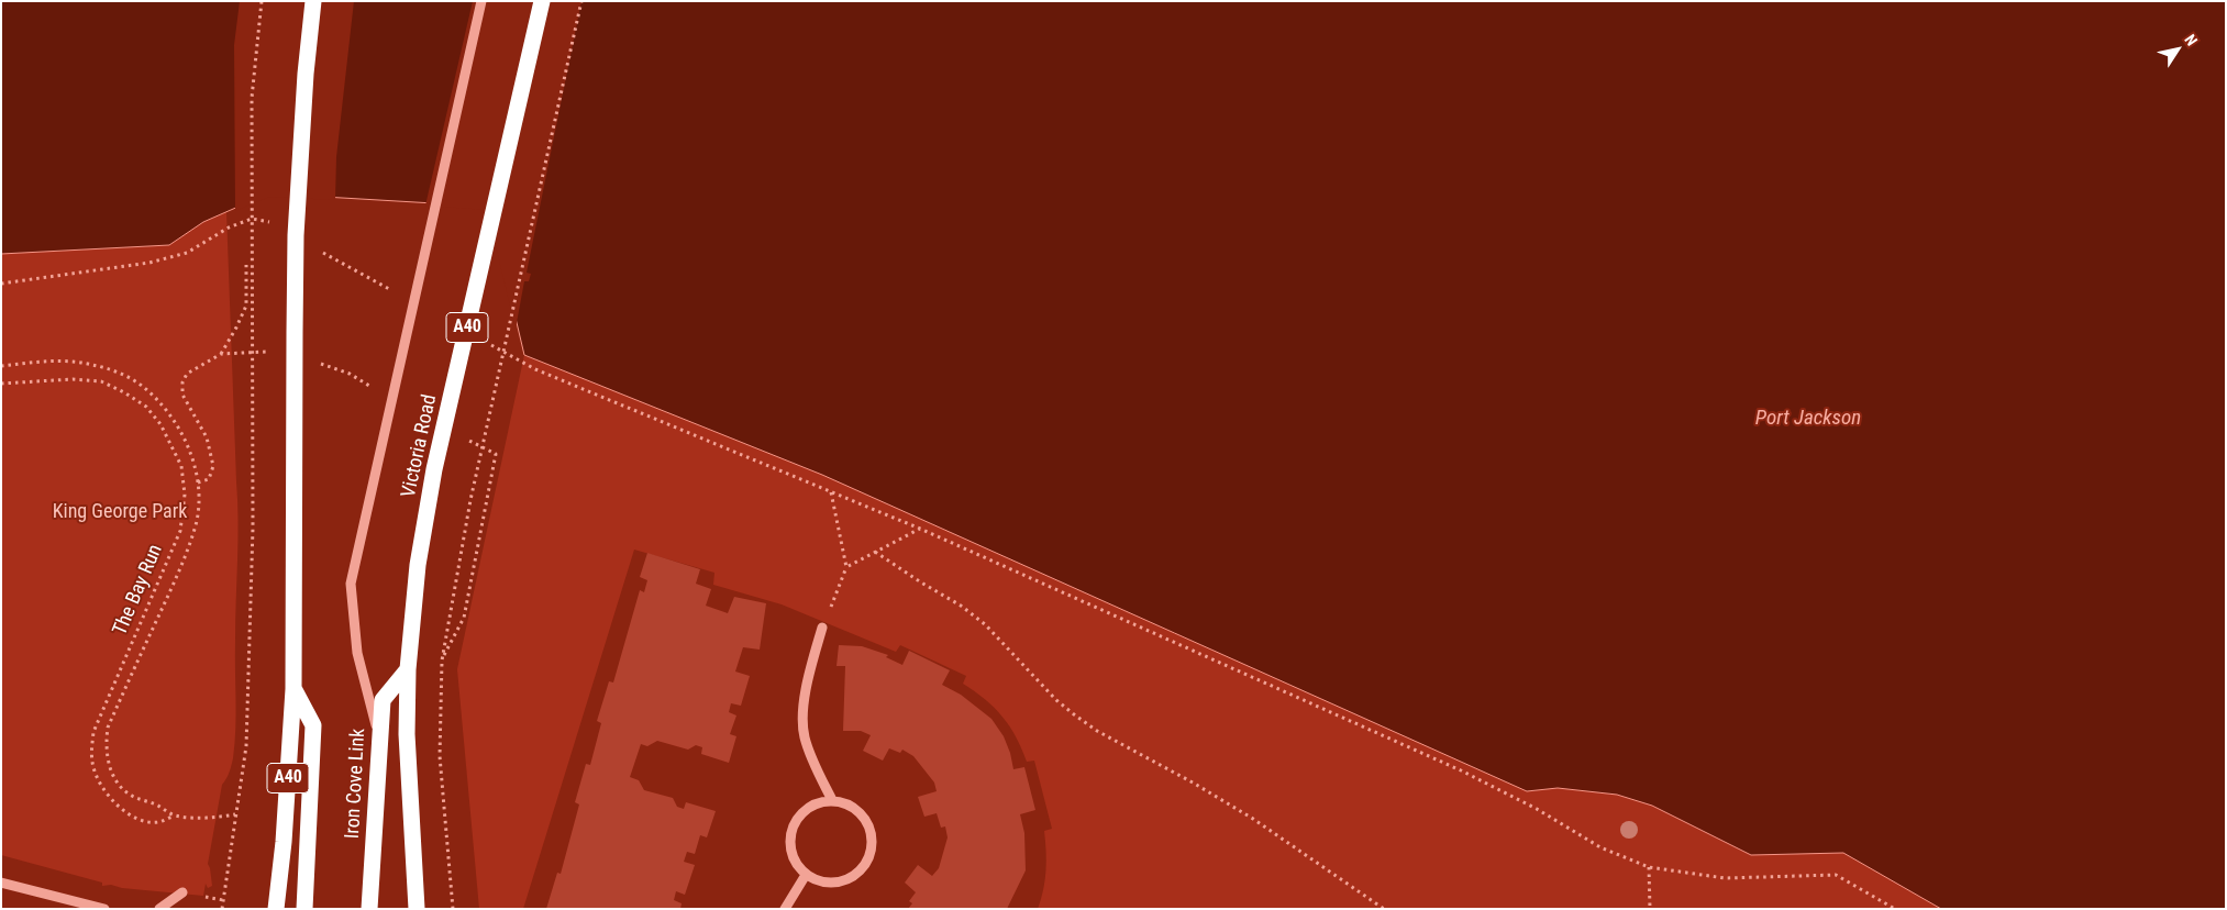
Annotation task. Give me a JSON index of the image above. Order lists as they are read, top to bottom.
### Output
{
  "streets": {
    "highway": ["A40", "Victoria Road", "Iron Cove Link"],
    "path": ["The Bay Run"]
  },
  "crossings": [
    ["Victoria Road", "Iron Cove Link"]
  ],
  "water": ["Port Jackson"],
  "parks": ["King George Park"],
  "north": "top right"
}
